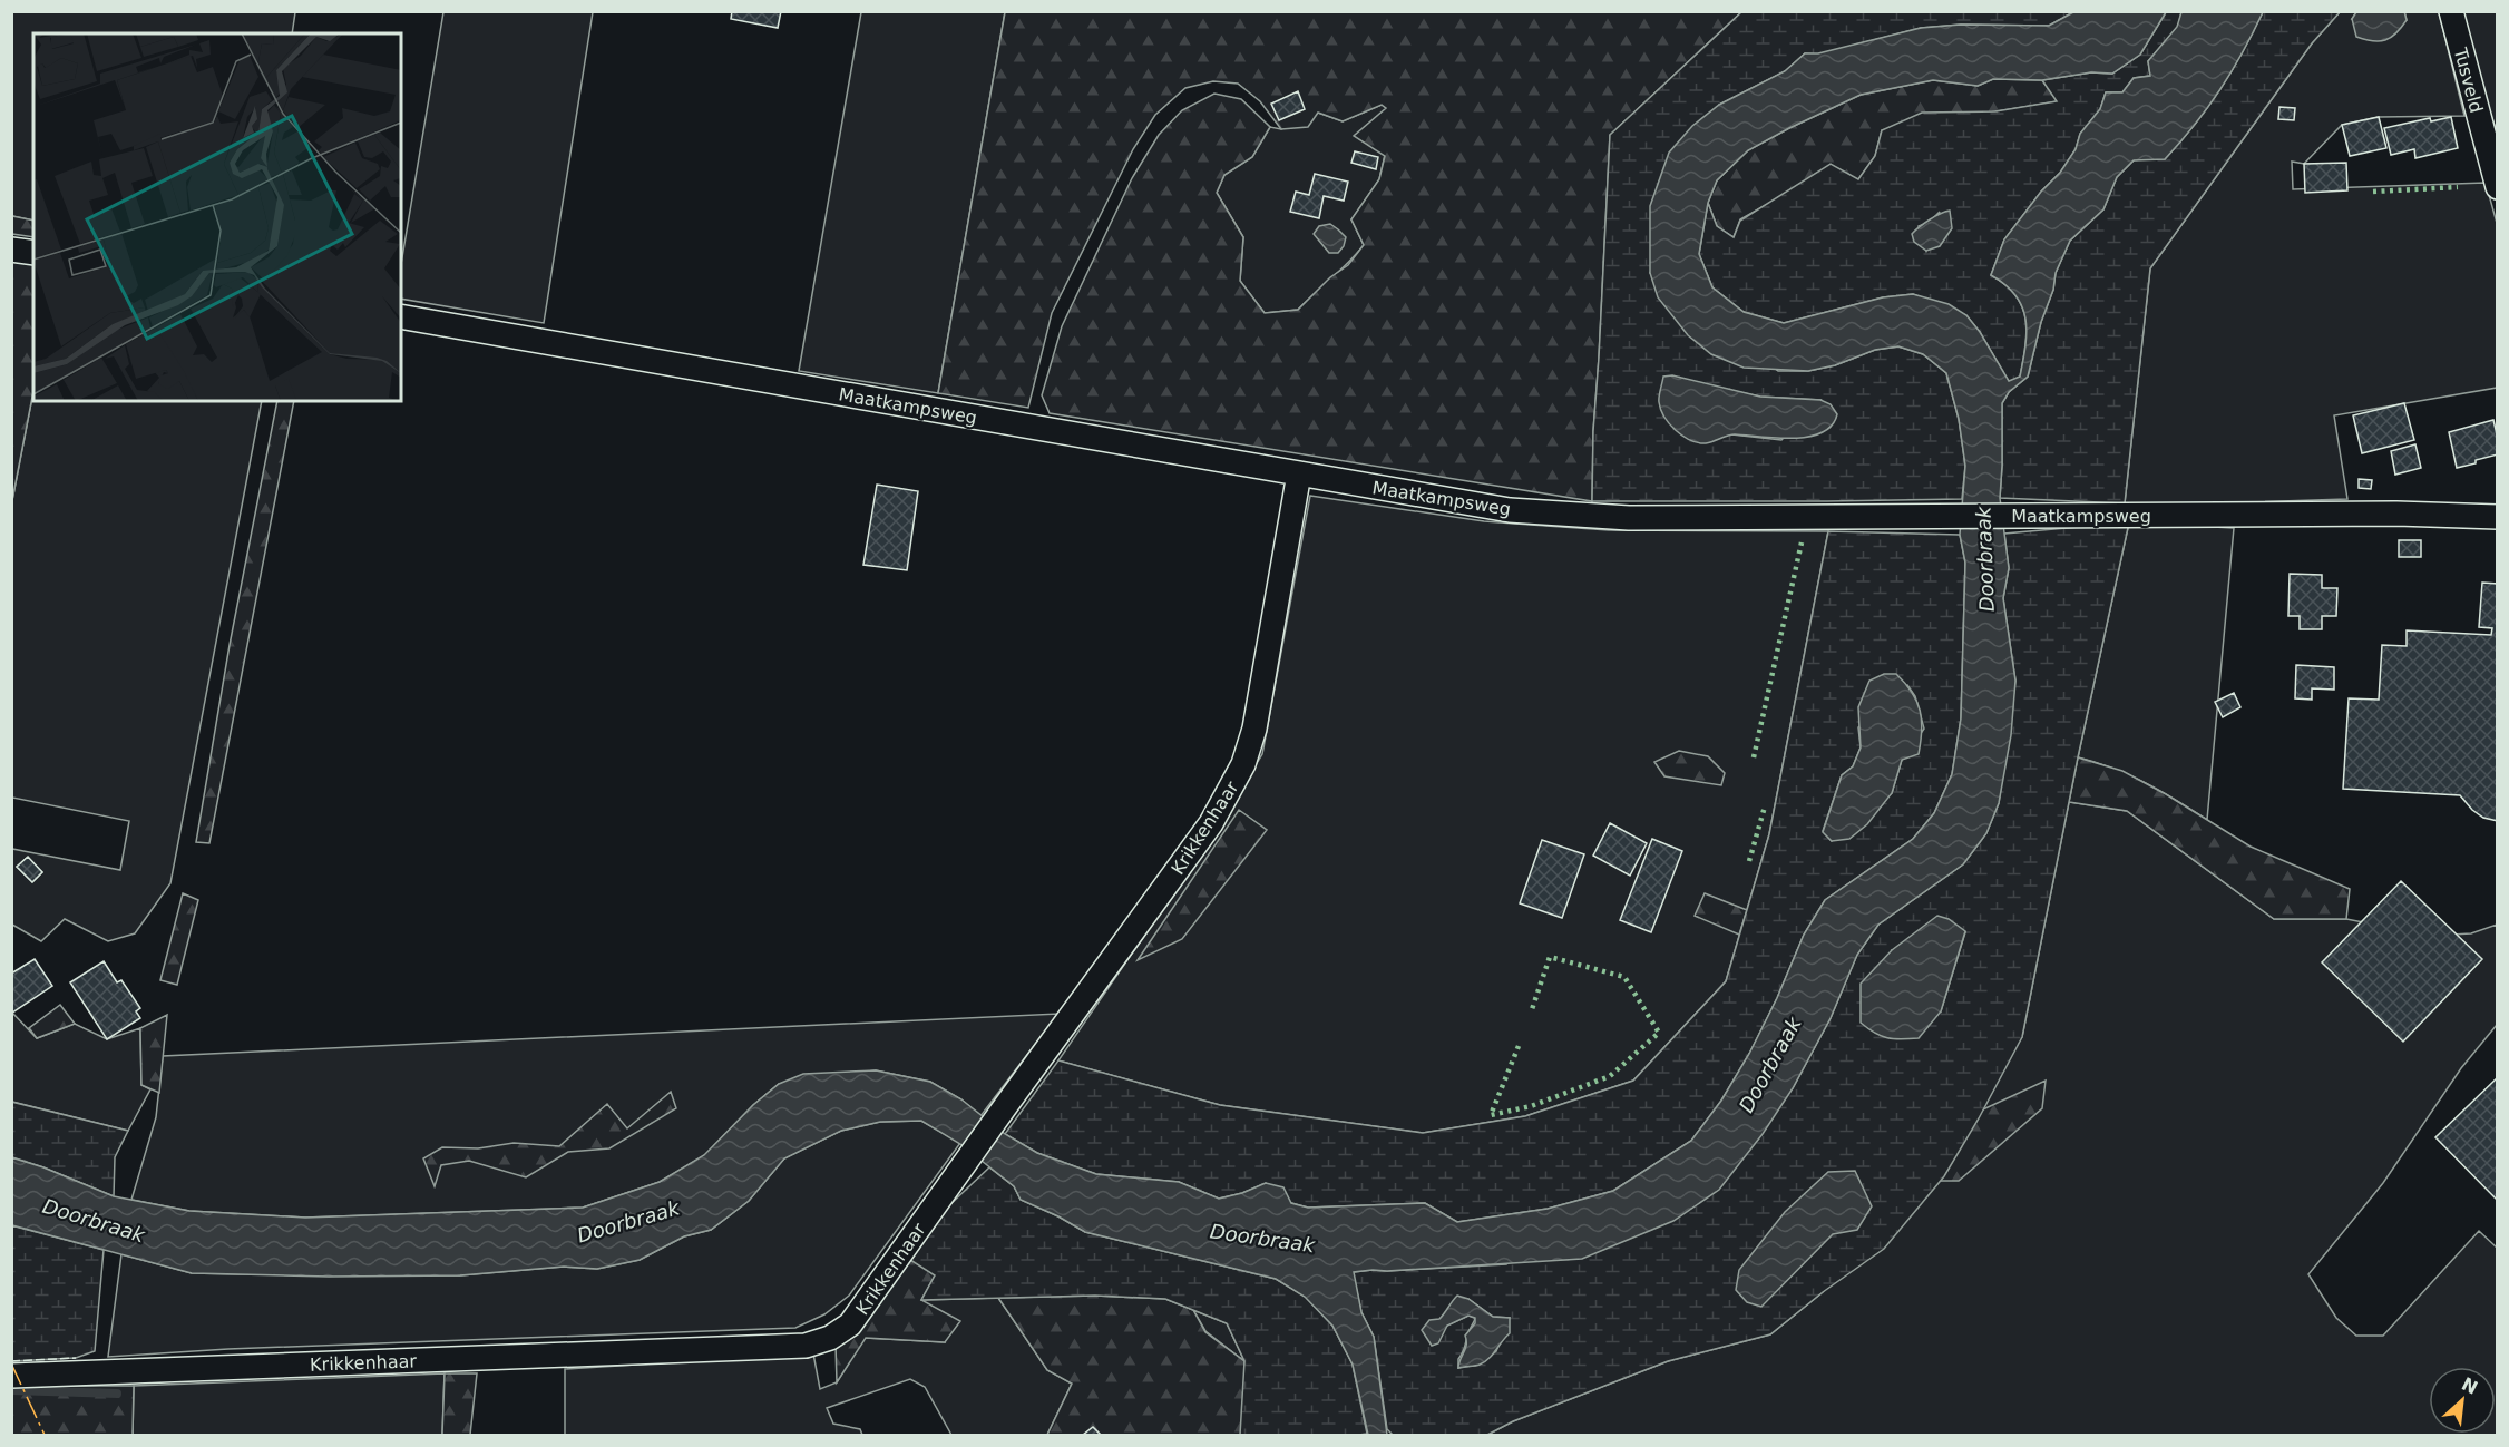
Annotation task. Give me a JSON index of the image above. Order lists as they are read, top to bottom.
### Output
{
  "streets": {
    "street": ["Tusveld", "Maatkampsweg", "Krikkenhaar"]
  },
  "crossings": [
    ["Maatkampsweg", "Krikkenhaar"]
  ],
  "water": ["Doorbraak"],
  "north": "top right"
}
